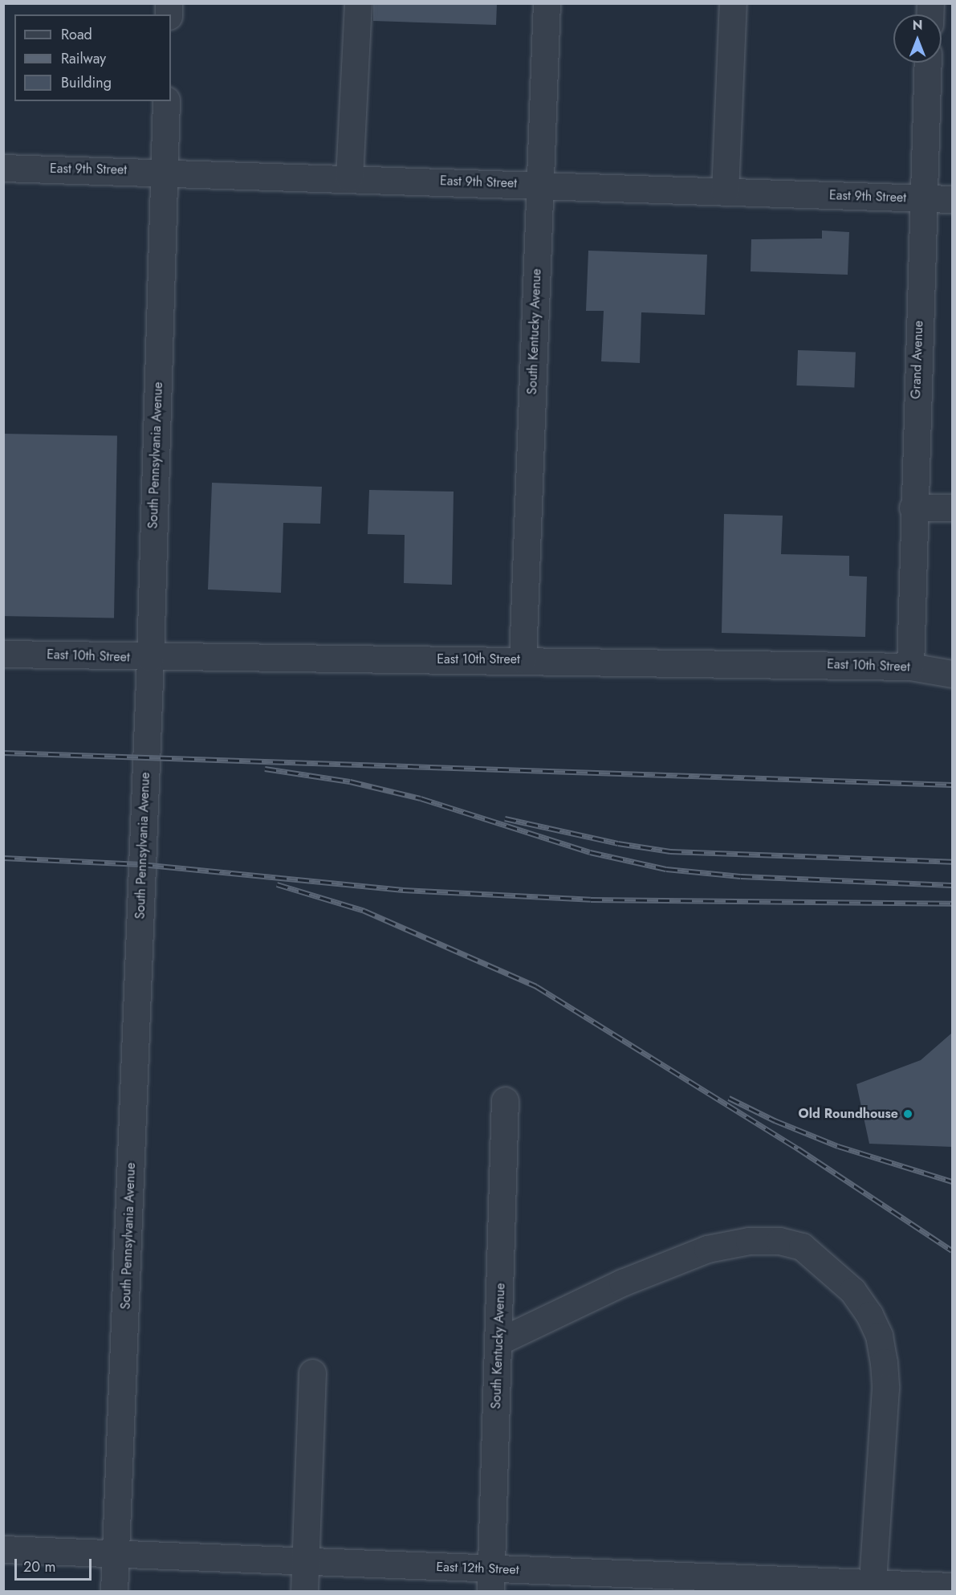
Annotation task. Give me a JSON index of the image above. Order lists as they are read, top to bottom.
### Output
{
  "streets": {
    "street": [
      "East 9th Street",
      "South Kentucky Avenue",
      "Grand Avenue",
      "South Pennsylvania Avenue",
      "East 10th Street",
      "East 12th Street"
    ]
  },
  "crossings": [
    ["East 9th Street", "South Kentucky Avenue"],
    ["East 9th Street", "Grand Avenue"],
    ["East 9th Street", "South Pennsylvania Avenue"],
    ["South Kentucky Avenue", "East 10th Street"],
    ["South Kentucky Avenue", "East 12th Street"],
    ["Grand Avenue", "East 10th Street"],
    ["South Pennsylvania Avenue", "East 10th Street"],
    ["South Pennsylvania Avenue", "East 12th Street"]
  ],
  "places": ["Old Roundhouse"],
  "legend": ["Road", "Railway", "Building"],
  "scale_bar": "20 m",
  "north": "top"
}
